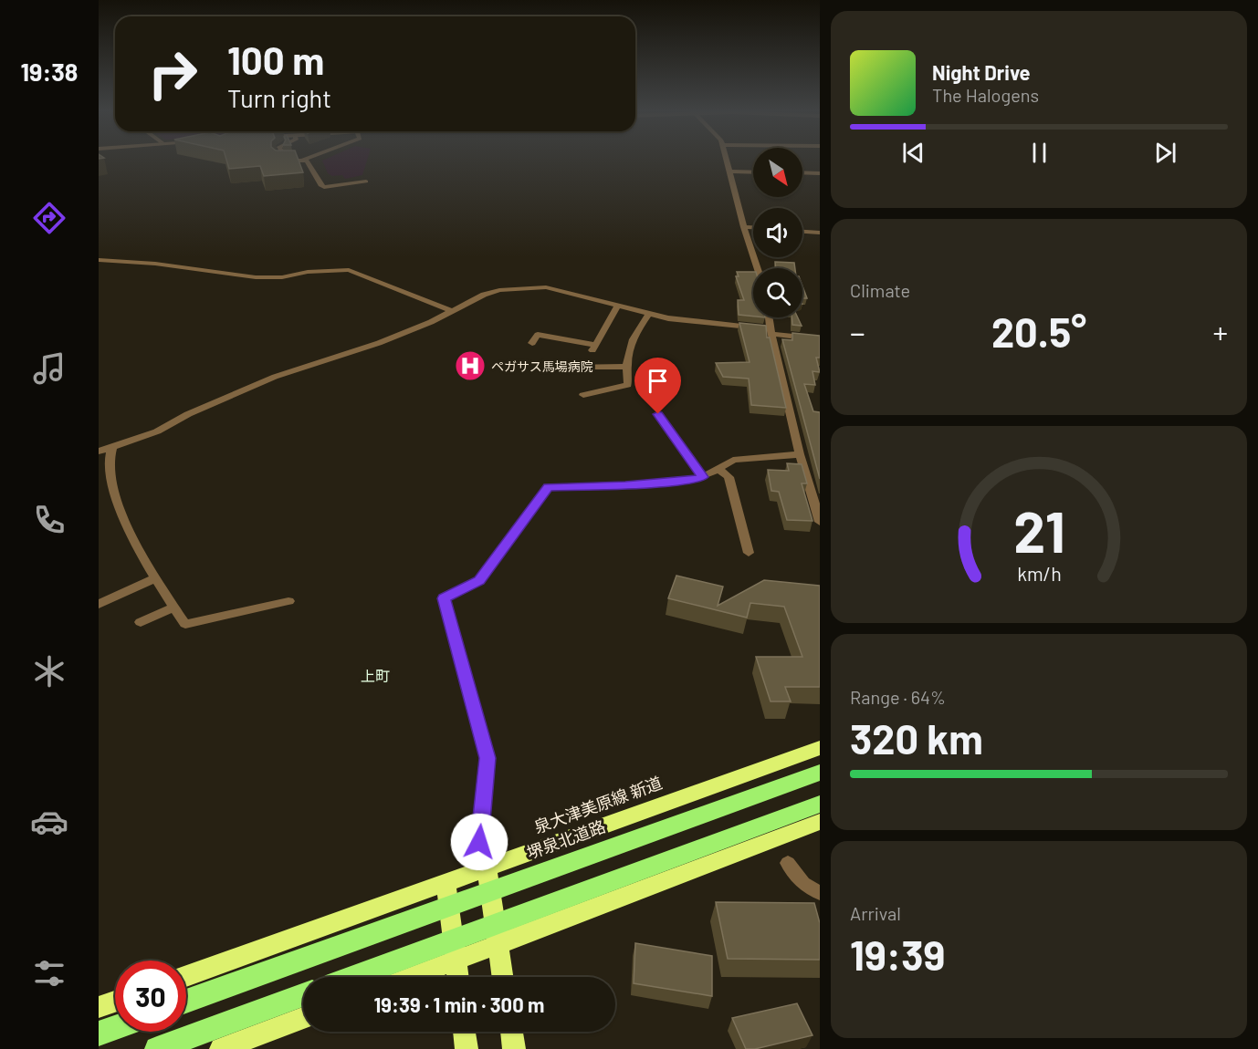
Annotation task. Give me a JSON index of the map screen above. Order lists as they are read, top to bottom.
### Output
{
  "streets": {
    "highway": ["堺泉北道路"],
    "main road": ["泉大津美原線 新道"]
  },
  "districts": ["上町"],
  "places": {
    "hospital": ["ペガサス馬場病院"]
  },
  "north": "bottom right",
  "page": {
    "tabs": "19:38",
    "turn": ["100 m", "Turn right"],
    "song": ["Night Drive", "The Halogens"],
    "tile": [
      "Climate",
      ["Range · 64%", "320 km"],
      ["Arrival", "19:39"]
    ],
    "heat": ["−", "20.5°", "+"],
    "limit": "30",
    "trip": "19:39 · 1 min · 300 m",
    "gauge": ["21", "km/h"]
  }
}
